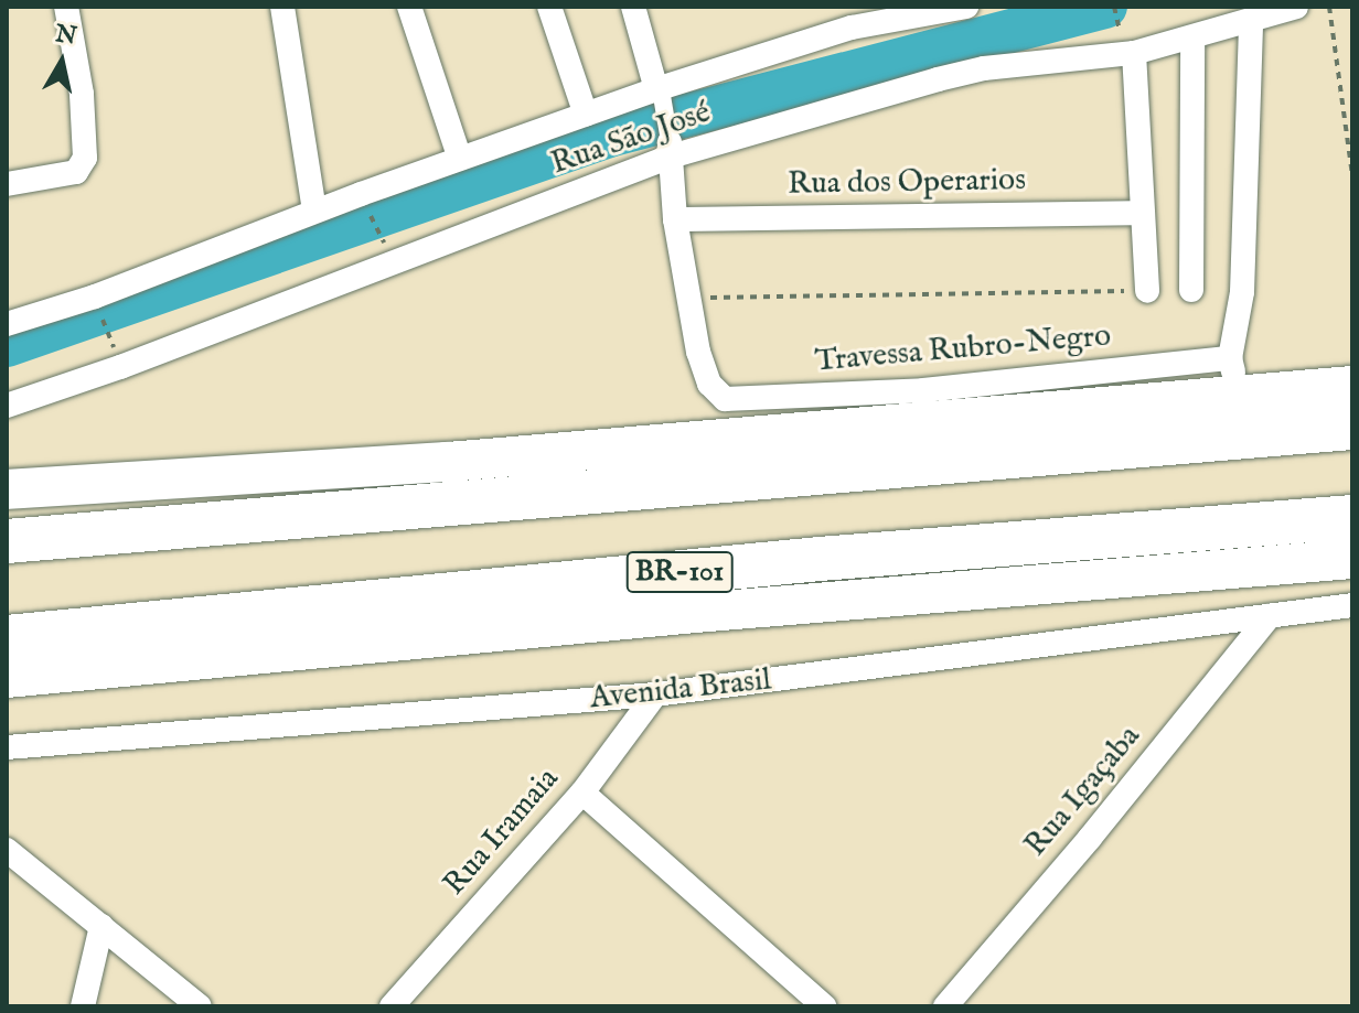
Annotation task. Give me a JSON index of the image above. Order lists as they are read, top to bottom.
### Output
{
  "streets": {
    "highway": ["BR-101"],
    "street": [
      "Rua São José",
      "Rua dos Operarios",
      "Travessa Rubro-Negro",
      "Avenida Brasil",
      "Rua Igaçaba",
      "Rua Iramaia"
    ]
  },
  "crossings": [
    ["Avenida Brasil", "Rua Igaçaba"],
    ["Avenida Brasil", "Rua Iramaia"]
  ],
  "north": "top"
}
